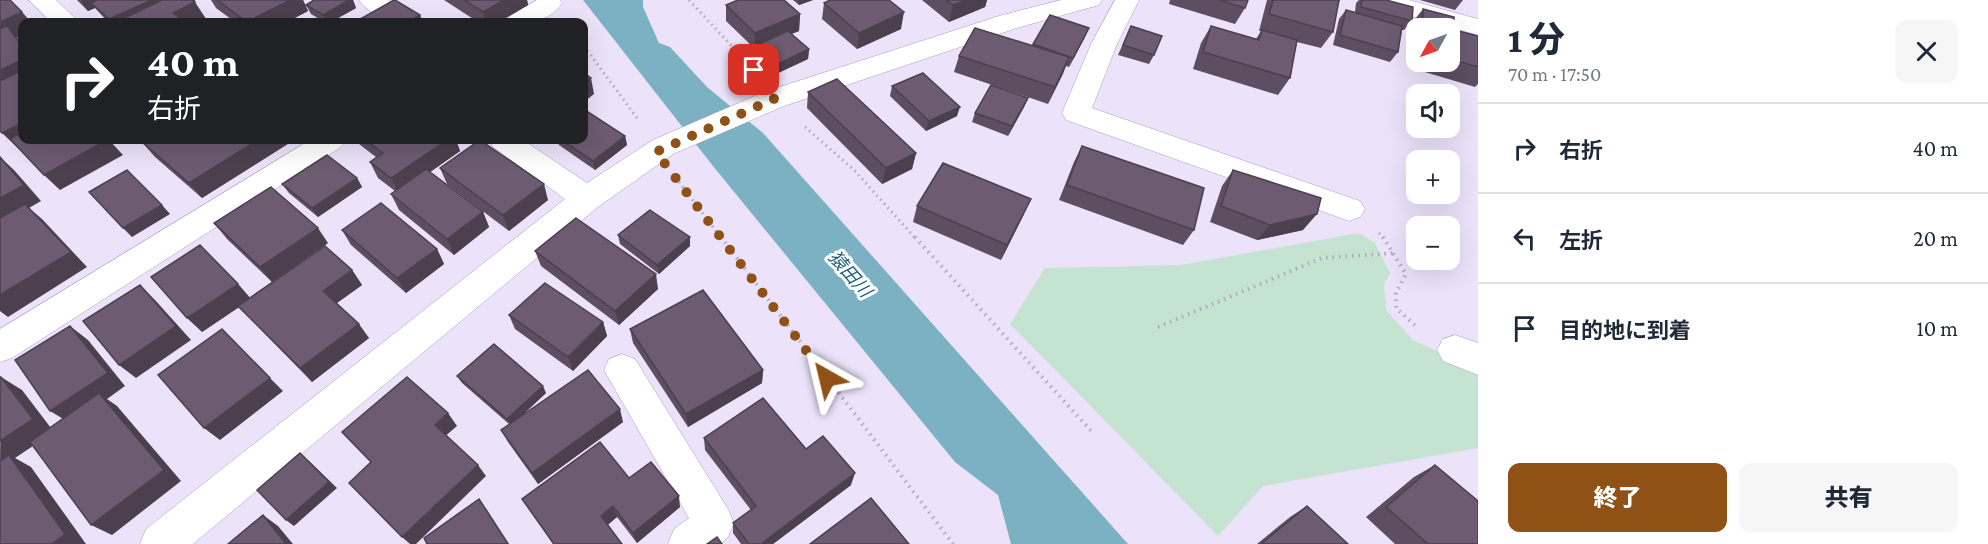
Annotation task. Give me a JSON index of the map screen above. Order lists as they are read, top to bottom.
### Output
{
  "water": ["猿田川"],
  "north": "bottom left",
  "page": {
    "heading": ["1 分", "70 m · 17:50"],
    "map_buttons": ["+", "−"],
    "turn": ["40 m", "右折"],
    "list": [
      {
        "name": "右折",
        "value": "40 m"
      },
      {
        "name": "左折",
        "value": "20 m"
      },
      {
        "name": "目的地に到着",
        "value": "10 m"
      }
    ],
    "buttons": ["終了", "共有"]
  }
}
